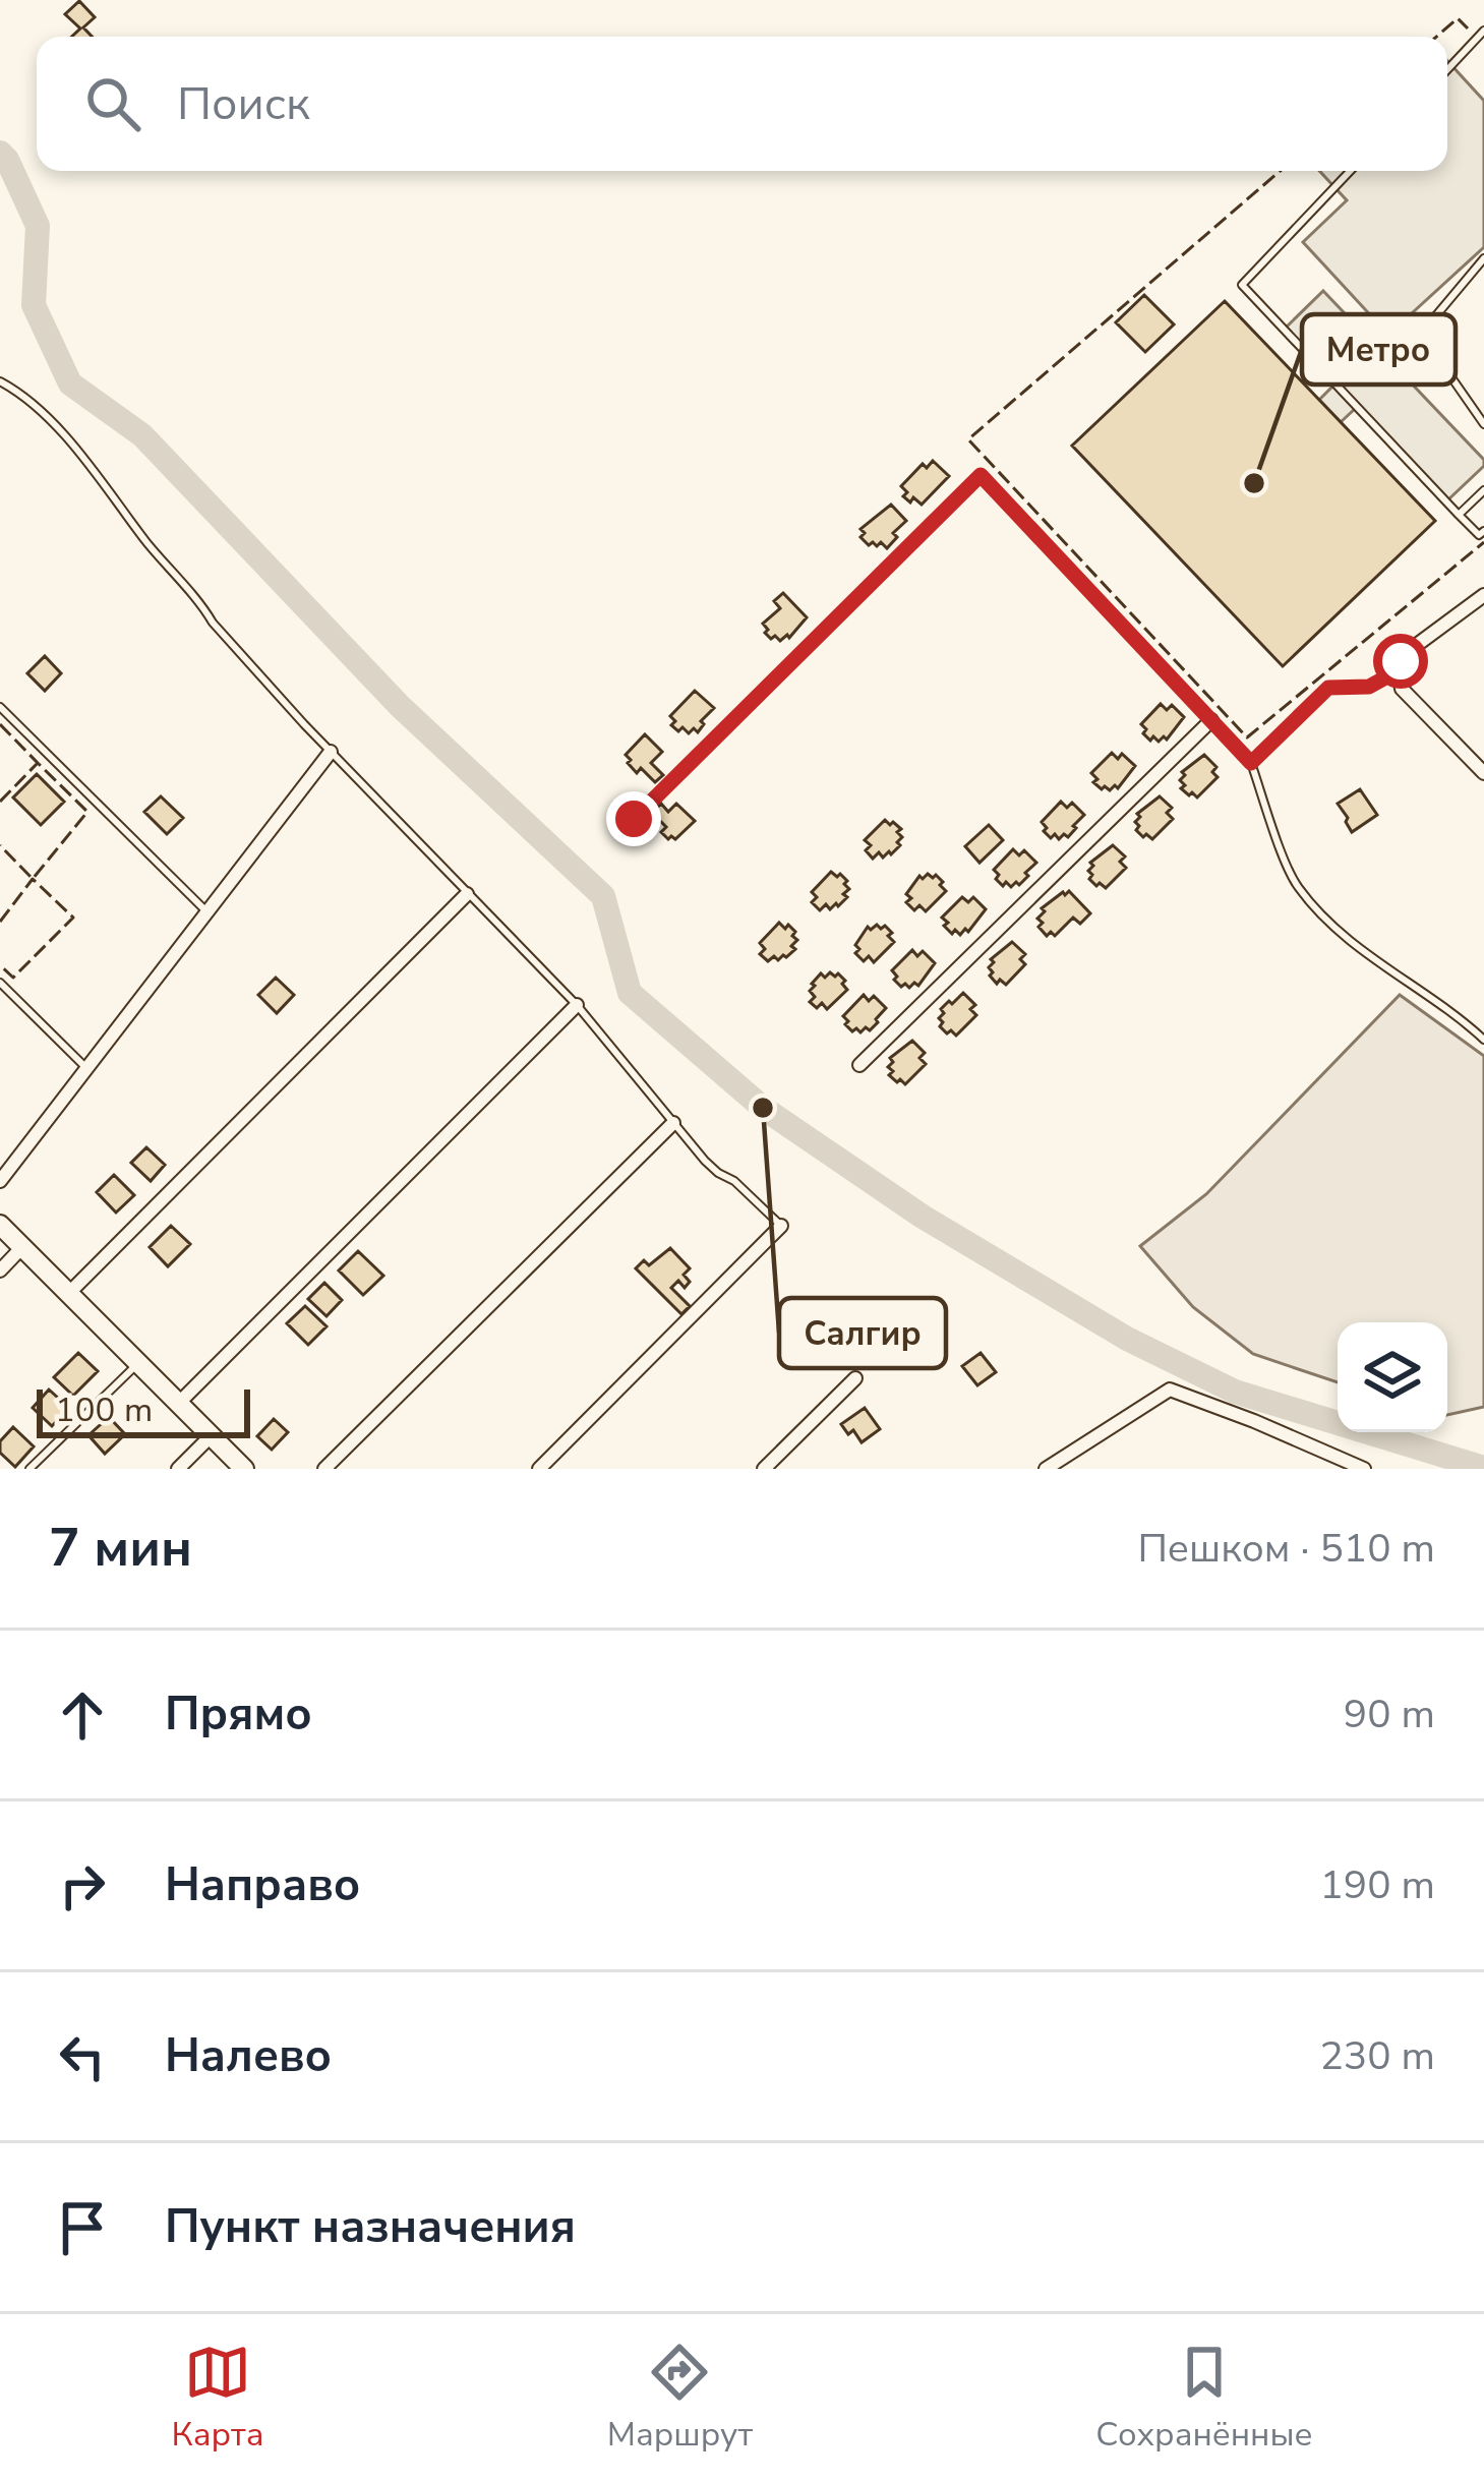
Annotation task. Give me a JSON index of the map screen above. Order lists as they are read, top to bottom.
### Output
{
  "places": ["Метро", "Салгир"],
  "scale_bar": "100 m",
  "page": {
    "search": "Поиск",
    "scale": "100 m",
    "heading": ["7 мин", "Пешком · 510 m"],
    "list": [
      ["Прямо", "90 m"],
      ["Направо", "190 m"],
      ["Налево", "230 m"],
      "Пункт назначения"
    ],
    "nav": ["Карта", "Маршрут", "Сохранённые"]
  }
}
